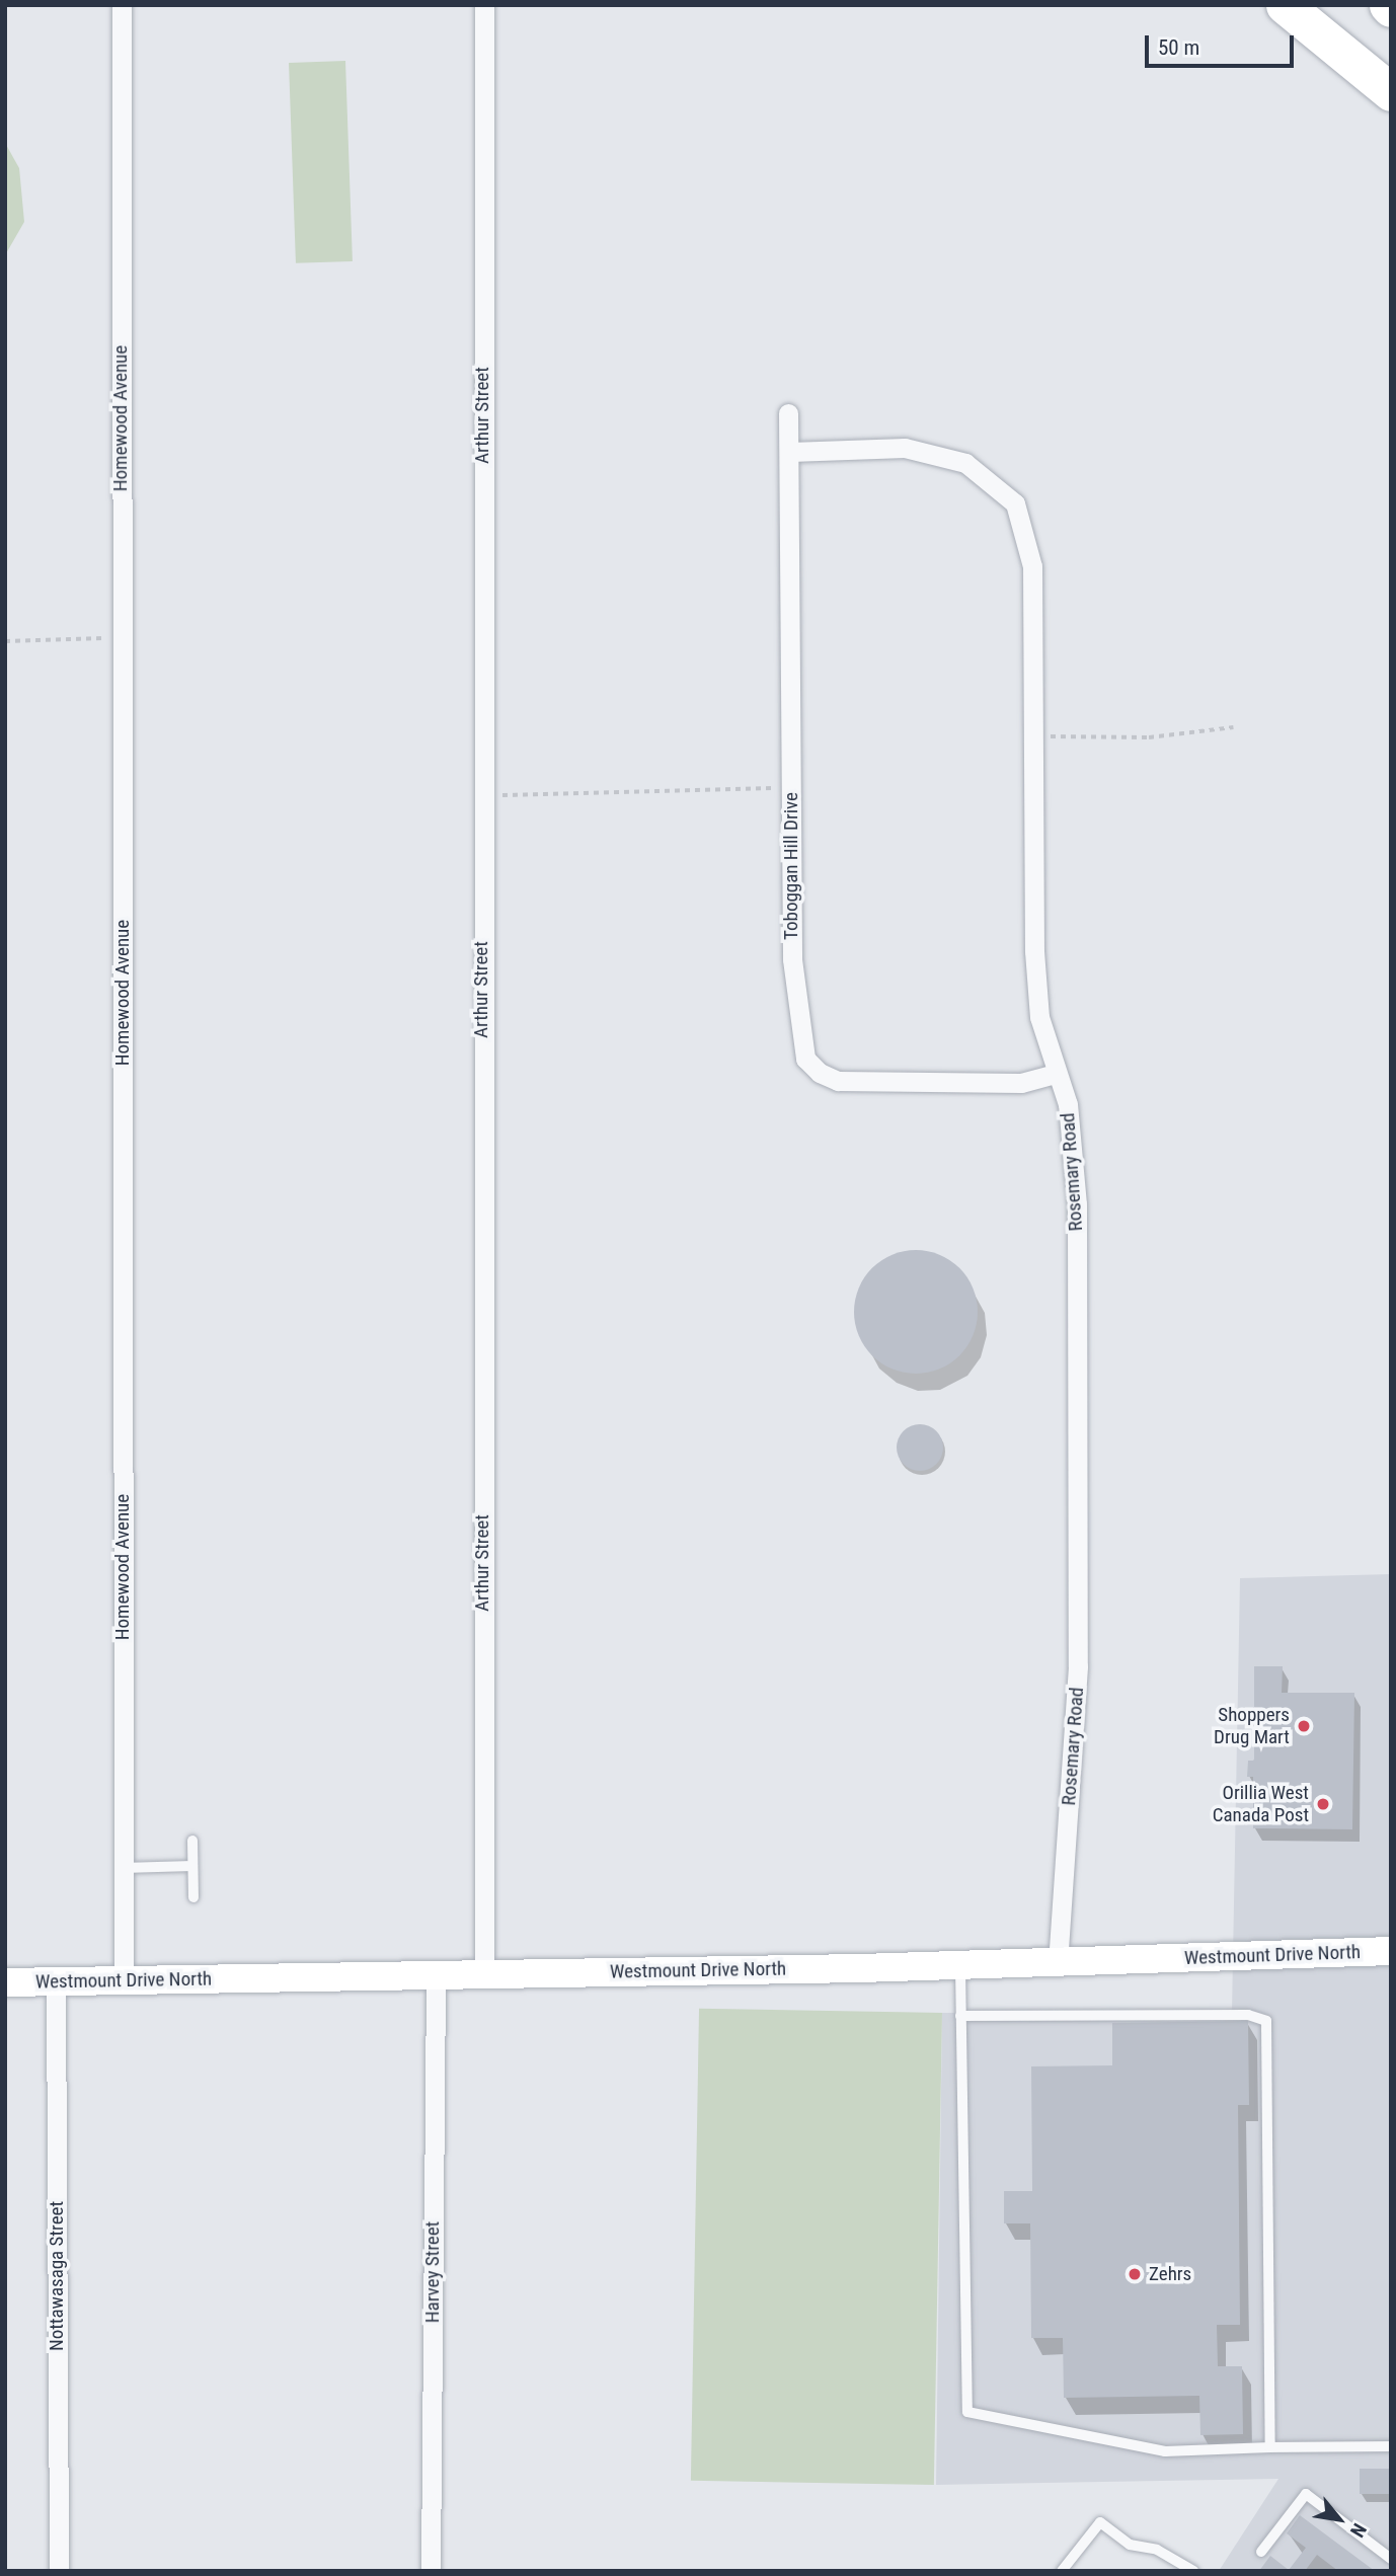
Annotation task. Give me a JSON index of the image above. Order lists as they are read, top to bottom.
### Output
{
  "streets": {
    "street": [
      "Arthur Street",
      "Homewood Avenue",
      "Toboggan Hill Drive",
      "Rosemary Road",
      "Westmount Drive North",
      "Harvey Street",
      "Nottawasaga Street"
    ]
  },
  "crossings": [
    ["Arthur Street", "Westmount Drive North"],
    ["Homewood Avenue", "Westmount Drive North"],
    ["Toboggan Hill Drive", "Rosemary Road"],
    ["Rosemary Road", "Westmount Drive North"],
    ["Westmount Drive North", "Harvey Street"],
    ["Westmount Drive North", "Nottawasaga Street"]
  ],
  "places": ["Shoppers Drug Mart", "Orillia West Canada Post", "Zehrs"],
  "scale_bar": "50 m",
  "north": "bottom right"
}
